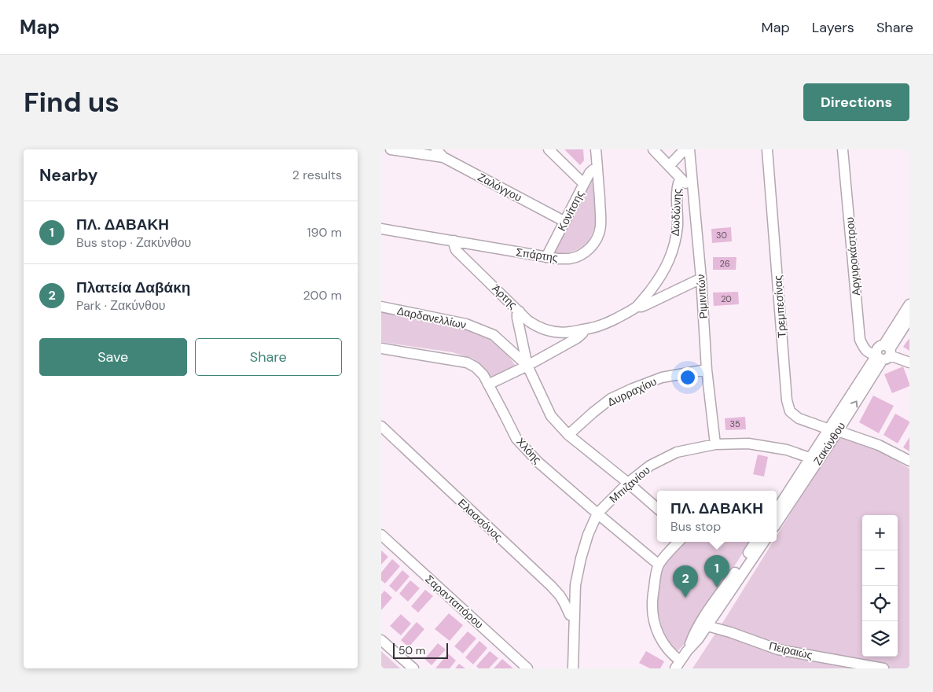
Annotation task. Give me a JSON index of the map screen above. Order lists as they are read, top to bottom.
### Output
{
  "streets": {
    "street": [
      "Ζαλόγγου",
      "Κονίτσης",
      "Δωδώνης",
      "Σπάρτης",
      "Αργυροκάστρου",
      "Άρτης",
      "Ριμινιτών",
      "Τρεμπεσίνας",
      "Δαρδανελλίων",
      "Δυρραχίου",
      "Ζακύνθου",
      "Χλόης",
      "Μπιζανίου",
      "Ελασσόνος",
      "Σαρανταπόρου",
      "Πειραιώς"
    ]
  },
  "crossings": [
    ["Ζαλόγγου", "Κονίτσης"],
    ["Κονίτσης", "Σπάρτης"],
    ["Δωδώνης", "Άρτης"],
    ["Δωδώνης", "Ριμινιτών"],
    ["Δωδώνης", "Δαρδανελλίων"],
    ["Δωδώνης", "Χλόης"],
    ["Σπάρτης", "Άρτης"],
    ["Αργυροκάστρου", "Ζακύνθου"],
    ["Άρτης", "Δαρδανελλίων"],
    ["Ριμινιτών", "Δυρραχίου"],
    ["Ριμινιτών", "Μπιζανίου"],
    ["Τρεμπεσίνας", "Ζακύνθου"],
    ["Δαρδανελλίων", "Δυρραχίου"],
    ["Δαρδανελλίων", "Μπιζανίου"],
    ["Ζακύνθου", "Μπιζανίου"],
    ["Χλόης", "Μπιζανίου"],
    ["Μπιζανίου", "Ελασσόνος"]
  ],
  "house_numbers": [
    "30",
    "26",
    "20",
    "35"
  ],
  "scale_bar": "50 m",
  "page": {
    "header": "Map",
    "nav": ["Map", "Layers", "Share"],
    "buttons": [
      "Directions",
      ["Save", "Share"]
    ],
    "title": "Find us",
    "heading": ["Nearby", "2 results"],
    "list": [
      {
        "mark": "1",
        "name": "ΠΛ. ΔΑΒΑΚΗ",
        "note": "Bus stop · Ζακύνθου",
        "value": "190 m"
      },
      {
        "mark": "2",
        "name": "Πλατεία Δαβάκη",
        "note": "Park · Ζακύνθου",
        "value": "200 m"
      }
    ],
    "popup": ["ΠΛ. ΔΑΒΑΚΗ", "Bus stop"],
    "map_buttons": ["+", "−"],
    "pins": ["1", "2"],
    "scale": "50 m"
  }
}
